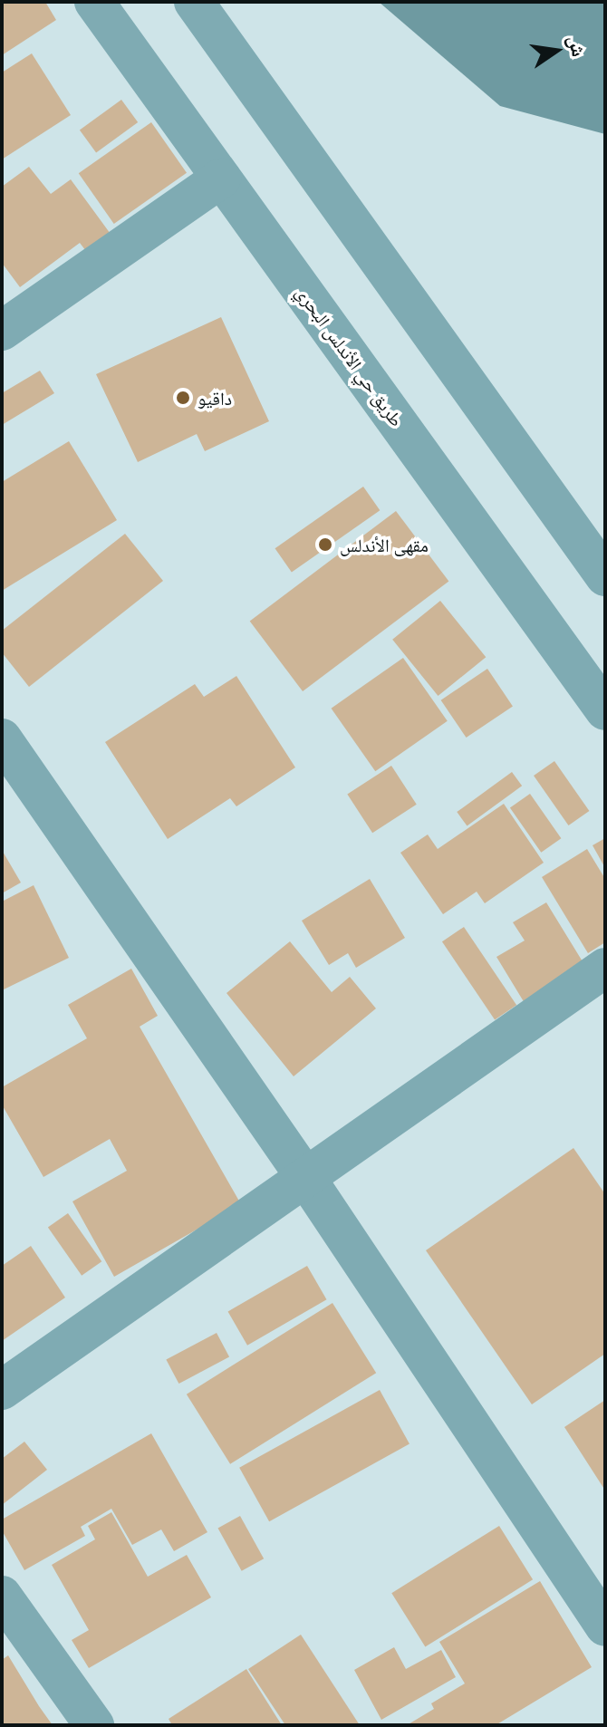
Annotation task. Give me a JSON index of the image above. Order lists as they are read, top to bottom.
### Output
{
  "streets": {
    "street": ["طريق حي الأندلس البحري"]
  },
  "places": ["داقيو", "مقهى الأندلس"],
  "north": "right"
}
